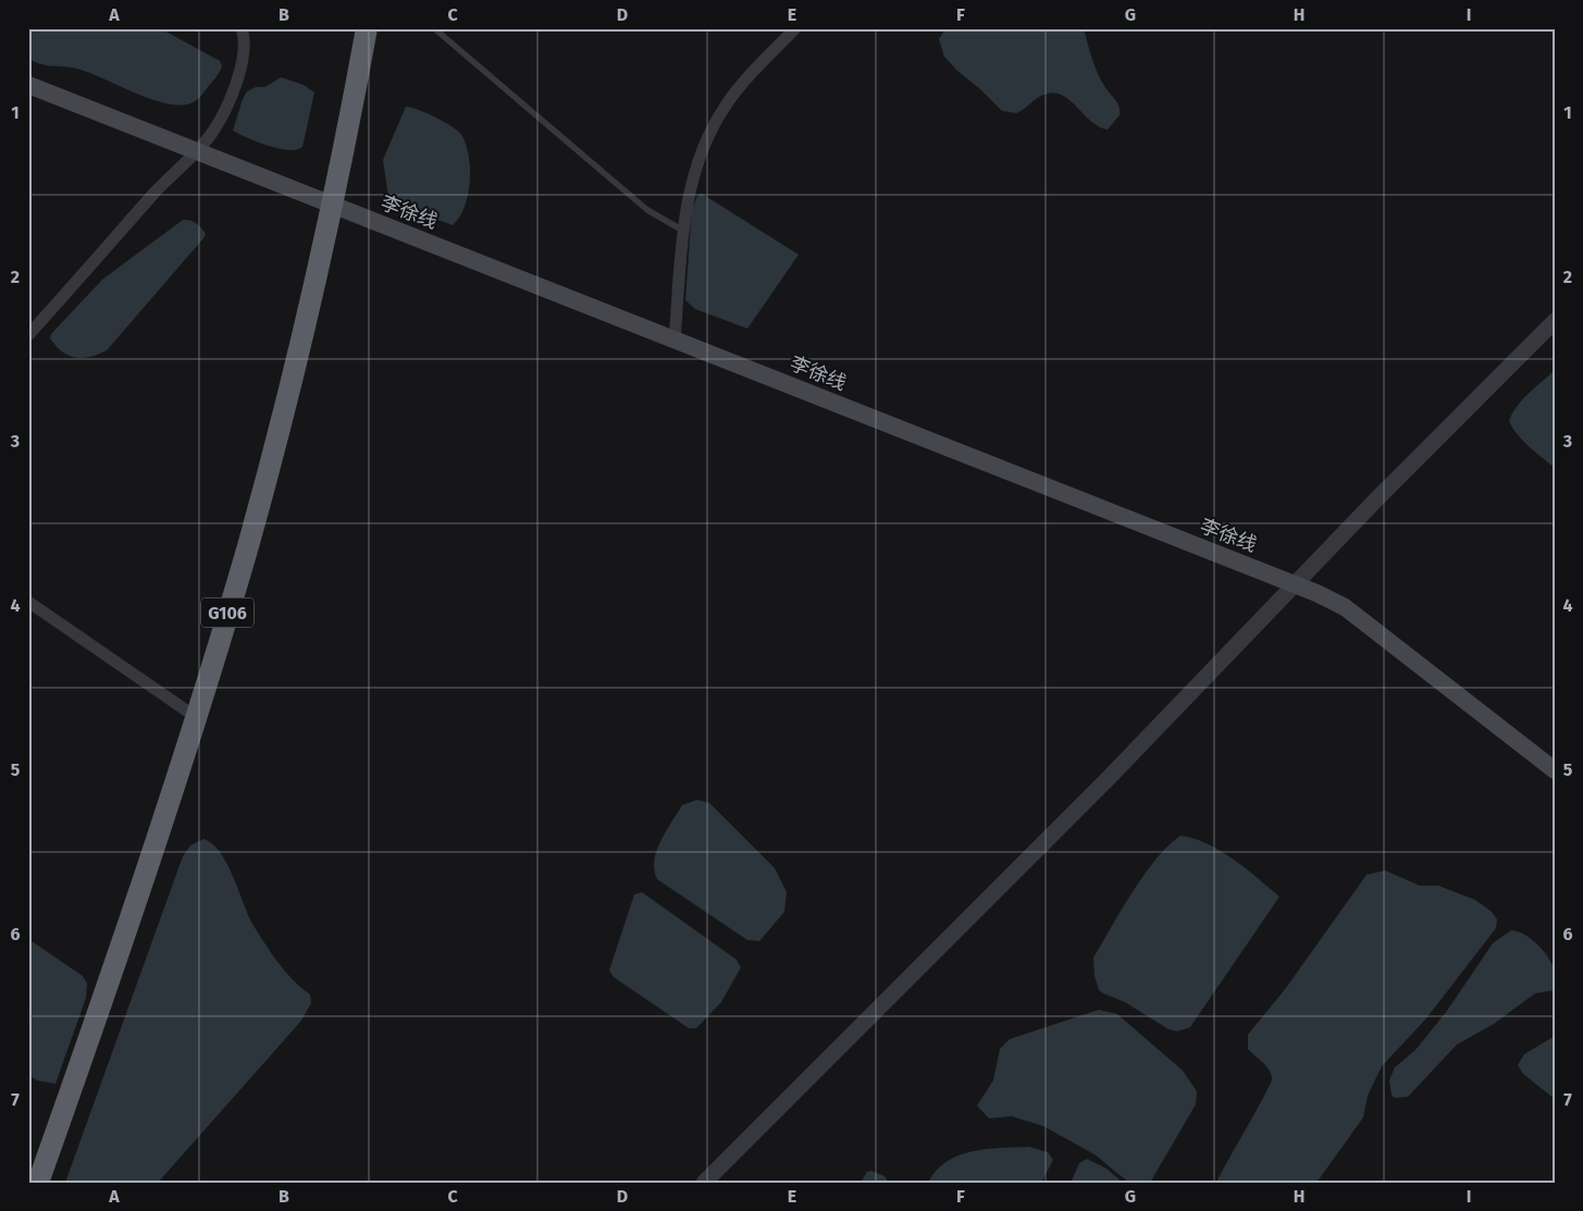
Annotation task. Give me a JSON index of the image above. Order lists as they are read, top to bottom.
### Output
{
  "streets": {
    "highway": ["G106"],
    "main road": ["李徐线"]
  },
  "crossings": [
    ["李徐线", "G106"]
  ],
  "grid": {
    "columns": [
      "A",
      "B",
      "C",
      "D",
      "E",
      "F",
      "G",
      "H",
      "I"
    ],
    "rows": [
      "1",
      "2",
      "3",
      "4",
      "5",
      "6",
      "7"
    ]
  }
}
